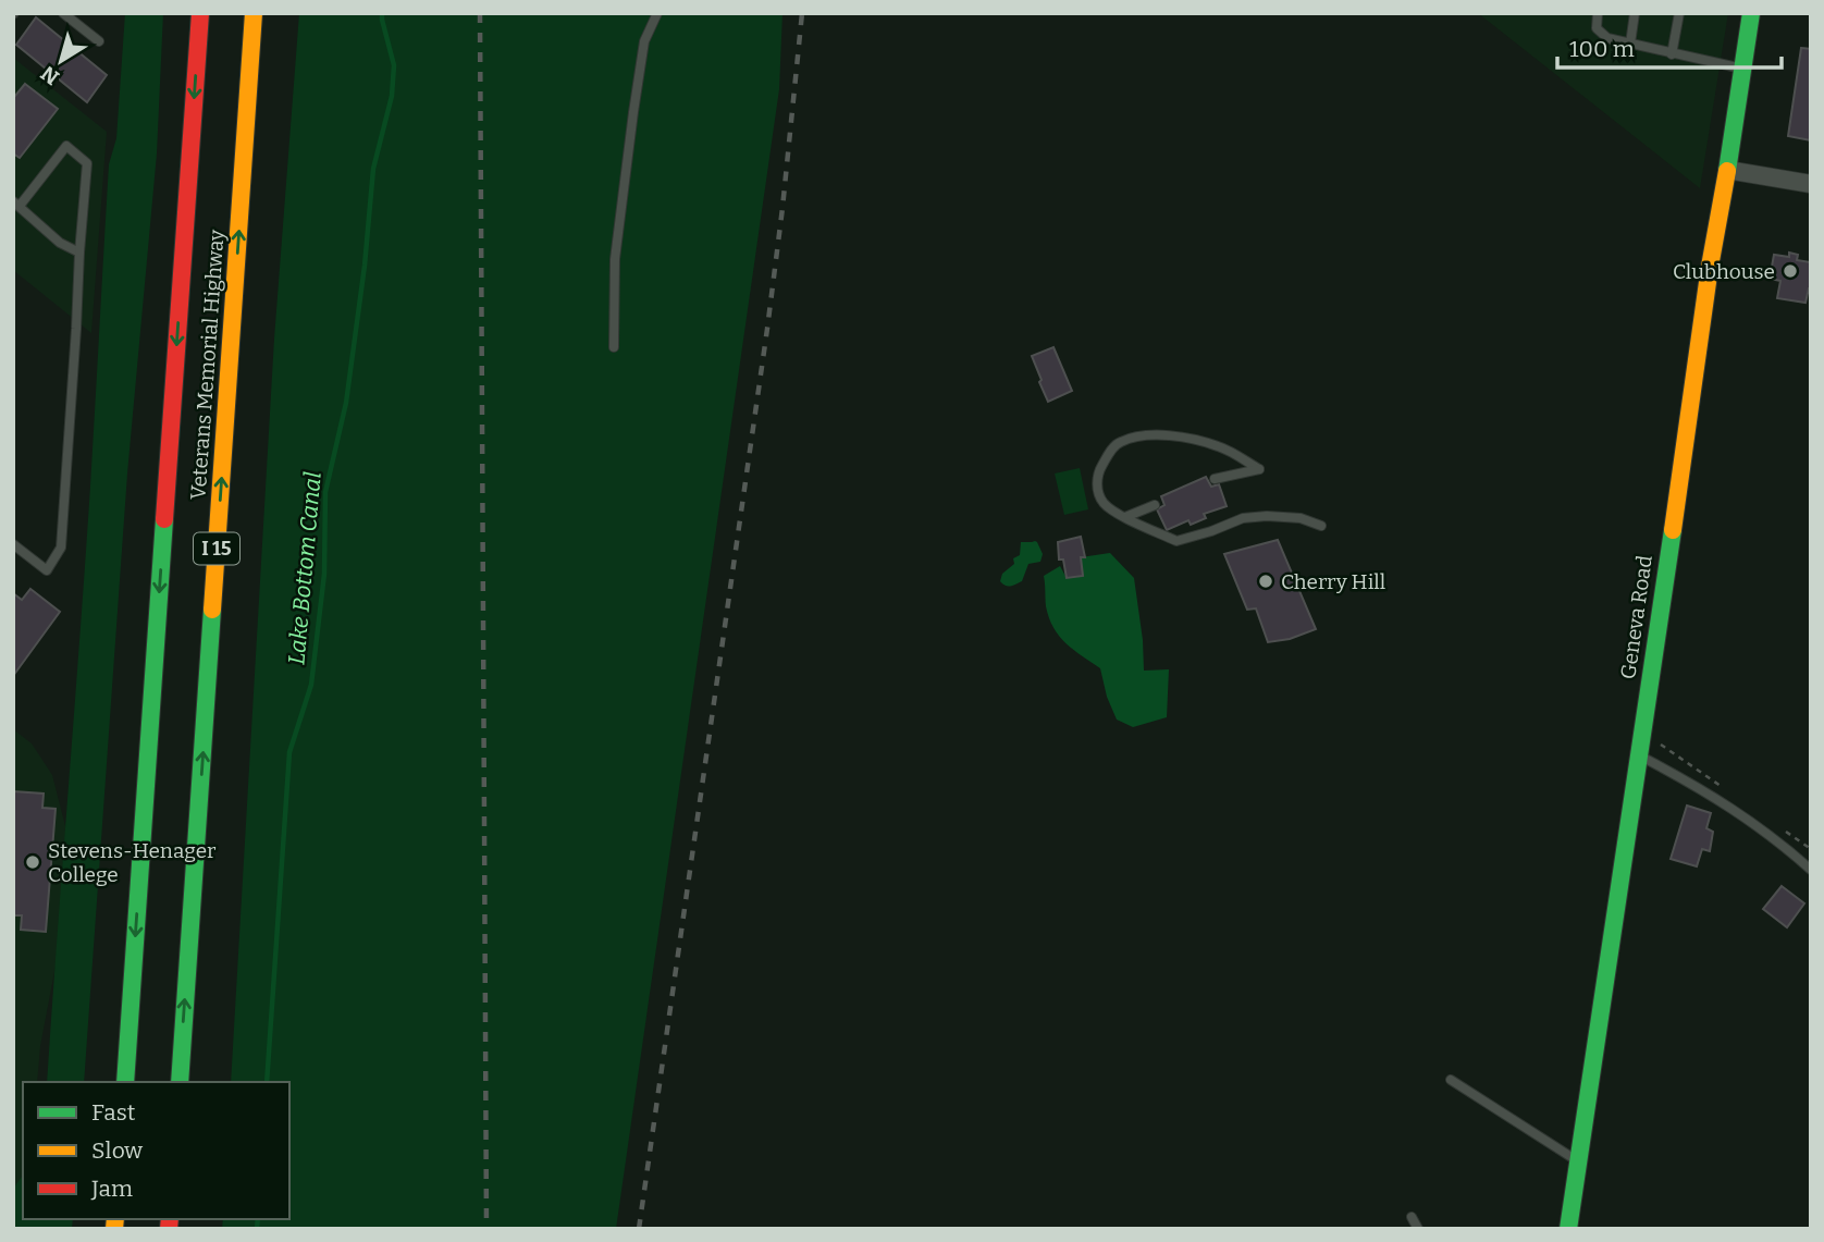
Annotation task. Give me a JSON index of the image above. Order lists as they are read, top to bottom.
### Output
{
  "streets": {
    "main road": ["Veterans Memorial Highway", "I 15", "Geneva Road"]
  },
  "water": ["Lake Bottom Canal"],
  "places": ["Clubhouse", "Cherry Hill", "Stevens-Henager College"],
  "legend": ["Fast", "Slow", "Jam"],
  "scale_bar": "100 m",
  "north": "bottom left"
}
